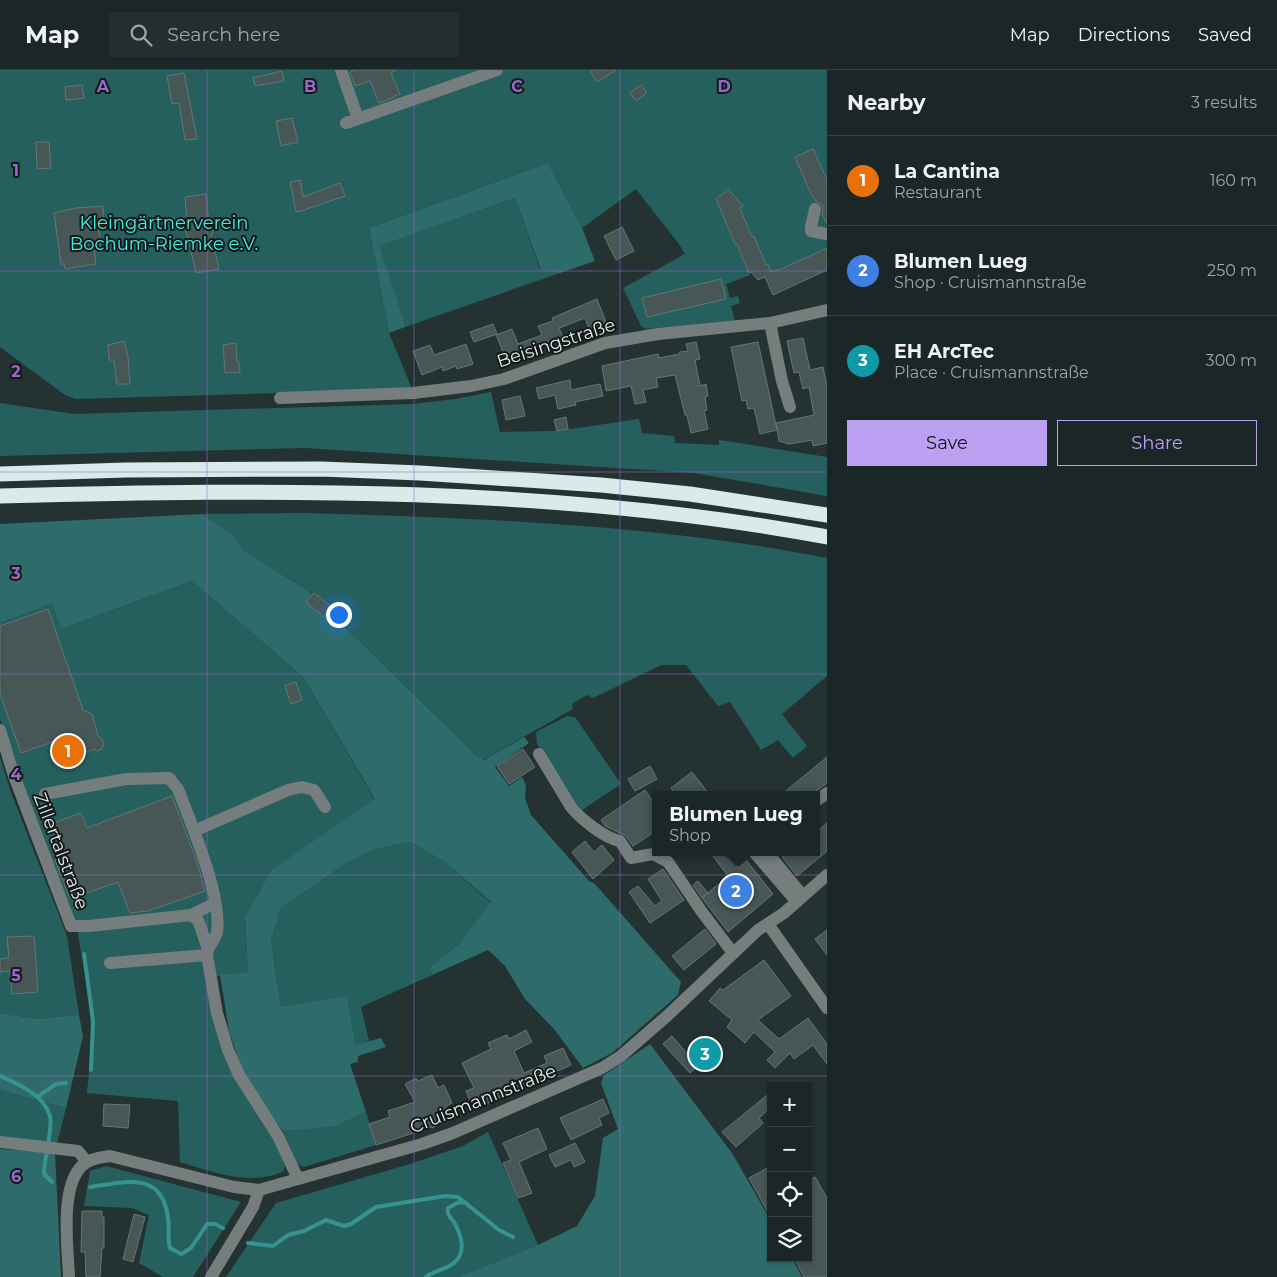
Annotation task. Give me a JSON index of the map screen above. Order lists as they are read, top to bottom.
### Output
{
  "streets": {
    "street": ["Beisingstraße", "Zillertalstraße", "Cruismannstraße"]
  },
  "parks": ["Kleingärtnerverein Bochum-Riemke e.V."],
  "page": {
    "header": "Map",
    "search": "Search here",
    "nav": ["Map", "Directions", "Saved"],
    "heading": ["Nearby", "3 results"],
    "list": [
      {
        "mark": "1",
        "name": "La Cantina",
        "note": "Restaurant",
        "value": "160 m"
      },
      {
        "mark": "2",
        "name": "Blumen Lueg",
        "note": "Shop · Cruismannstraße",
        "value": "250 m"
      },
      {
        "mark": "3",
        "name": "EH ArcTec",
        "note": "Place · Cruismannstraße",
        "value": "300 m"
      }
    ],
    "buttons": ["Save", "Share"],
    "pins": ["1", "2", "3"],
    "popup": ["Blumen Lueg", "Shop"],
    "map_buttons": ["+", "−"]
  },
  "grid": {
    "columns": [
      "A",
      "B",
      "C",
      "D"
    ],
    "rows": [
      "1",
      "2",
      "3",
      "4",
      "5",
      "6"
    ]
  }
}
